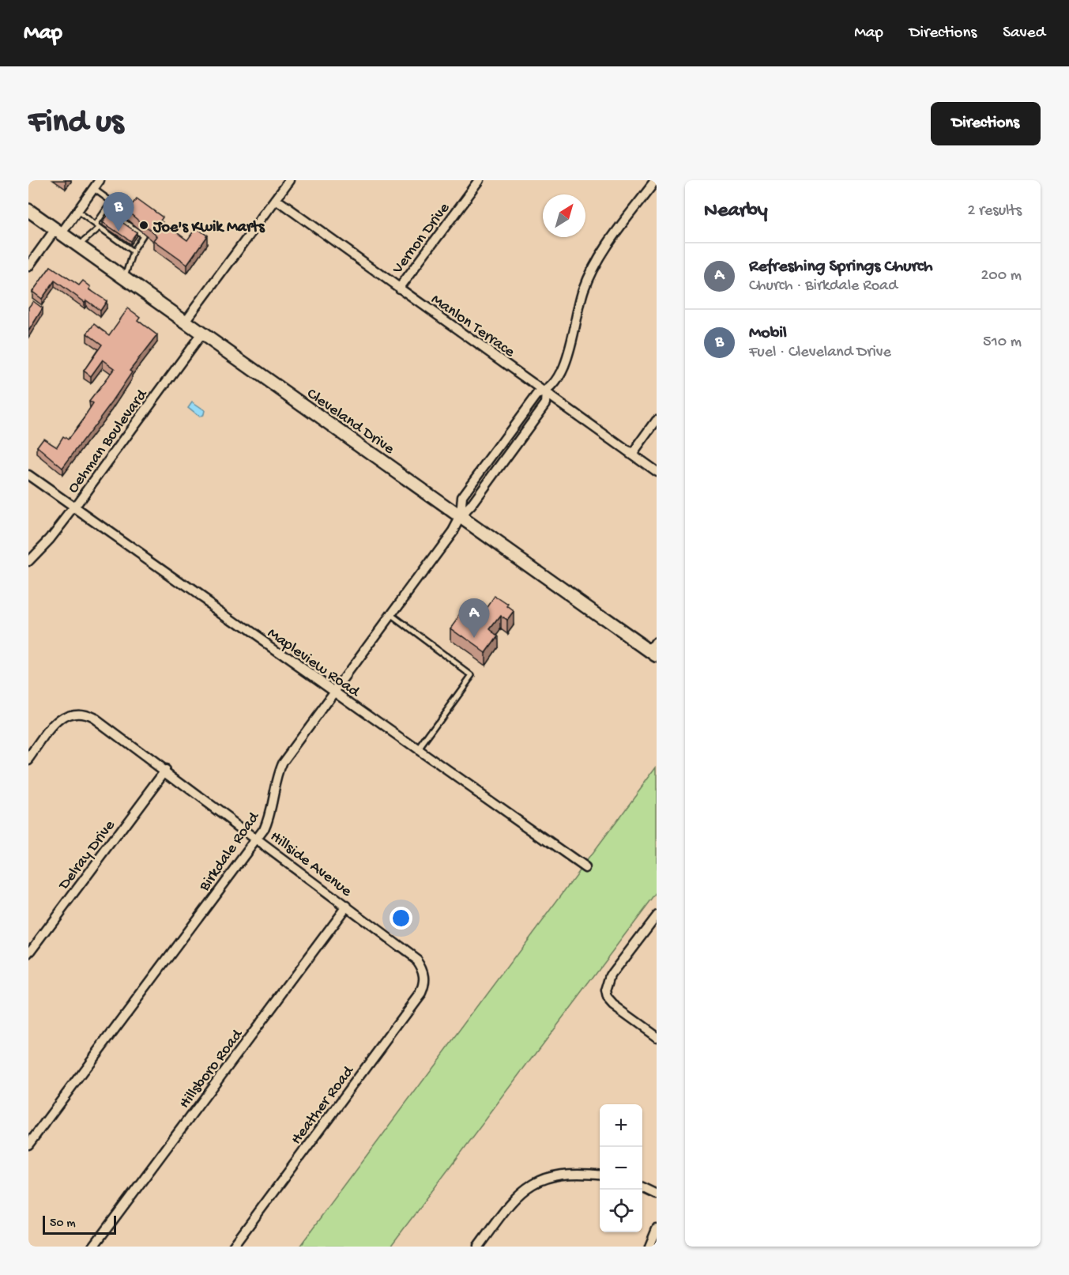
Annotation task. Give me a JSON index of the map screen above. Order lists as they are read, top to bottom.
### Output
{
  "streets": {
    "street": [
      "Vernon Drive",
      "Manlon Terrace",
      "Cleveland Drive",
      "Oehman Boulevard",
      "Mapleview Road",
      "Birkdale Road",
      "Delray Drive",
      "Hillside Avenue",
      "Hillsboro Road",
      "Heather Road"
    ]
  },
  "crossings": [
    ["Vernon Drive", "Manlon Terrace"],
    ["Cleveland Drive", "Oehman Boulevard"],
    ["Cleveland Drive", "Birkdale Road"],
    ["Oehman Boulevard", "Mapleview Road"],
    ["Mapleview Road", "Birkdale Road"],
    ["Birkdale Road", "Hillside Avenue"],
    ["Delray Drive", "Hillside Avenue"],
    ["Hillside Avenue", "Hillsboro Road"],
    ["Hillside Avenue", "Heather Road"]
  ],
  "places": ["Joe's Kwik Marts"],
  "scale_bar": "50 m",
  "north": "top right",
  "page": {
    "header": "Map",
    "nav": ["Map", "Directions", "Saved"],
    "buttons": "Directions",
    "title": "Find us",
    "heading": ["Nearby", "2 results"],
    "pins": ["B", "A"],
    "list": [
      {
        "mark": "A",
        "name": "Refreshing Springs Church",
        "note": "Church · Birkdale Road",
        "value": "200 m"
      },
      {
        "mark": "B",
        "name": "Mobil",
        "note": "Fuel · Cleveland Drive",
        "value": "510 m"
      }
    ],
    "map_buttons": ["+", "−"],
    "scale": "50 m"
  }
}
